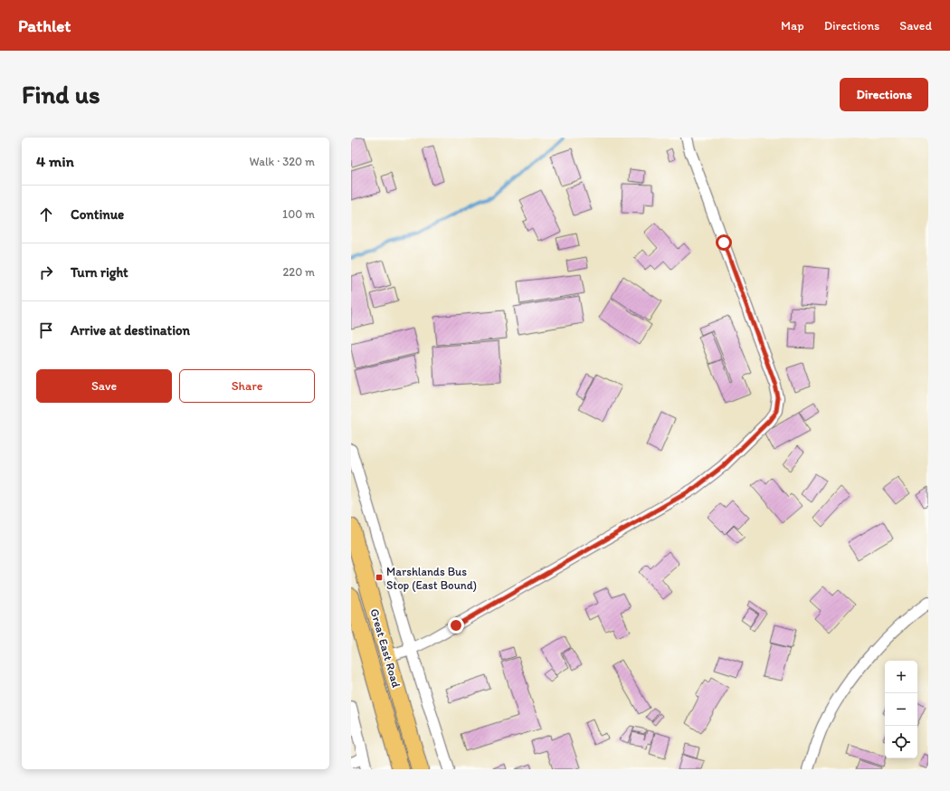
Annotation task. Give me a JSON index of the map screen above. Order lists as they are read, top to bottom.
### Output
{
  "streets": {
    "main road": ["Great East Road"]
  },
  "places": {
    "transit": ["Marshlands Bus Stop (East Bound)"]
  },
  "page": {
    "header": "Pathlet",
    "nav": ["Map", "Directions", "Saved"],
    "buttons": [
      "Directions",
      ["Save", "Share"]
    ],
    "title": "Find us",
    "heading": ["4 min", "Walk · 320 m"],
    "list": [
      ["Continue", "100 m"],
      ["Turn right", "220 m"],
      "Arrive at destination"
    ],
    "map_buttons": ["+", "−"]
  }
}
